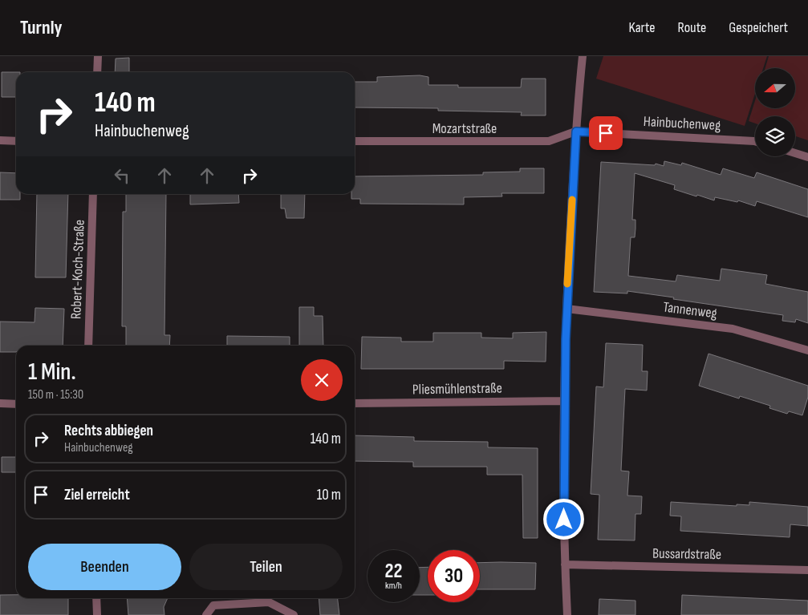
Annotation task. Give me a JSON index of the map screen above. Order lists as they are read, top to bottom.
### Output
{
  "streets": {
    "street": [
      "Hainbuchenweg",
      "Mozartstraße",
      "Robert-Koch-Straße",
      "Tannenweg",
      "Pliesmühlenstraße",
      "Bussardstraße"
    ]
  },
  "crossings": [
    ["Hainbuchenweg", "Mozartstraße"]
  ],
  "north": "left",
  "page": {
    "header": "Turnly",
    "nav": ["Karte", "Route", "Gespeichert"],
    "turn": ["140 m", "Hainbuchenweg"],
    "heading": ["1 Min.", "150 m · 15:30"],
    "list": [
      {
        "name": "Rechts abbiegen",
        "note": "Hainbuchenweg",
        "value": "140 m"
      },
      {
        "name": "Ziel erreicht",
        "value": "10 m"
      }
    ],
    "buttons": ["Beenden", "Teilen"],
    "speed": "22 km/h",
    "limit": "30"
  }
}
